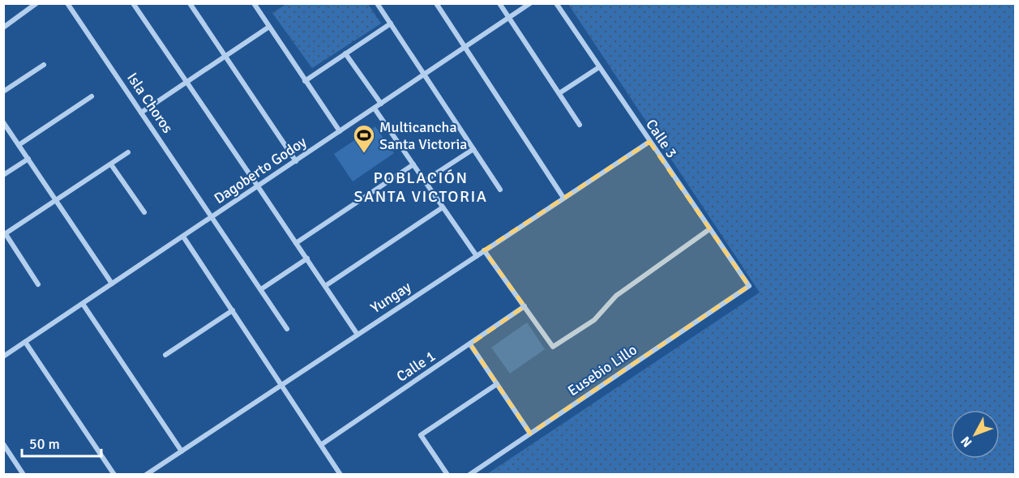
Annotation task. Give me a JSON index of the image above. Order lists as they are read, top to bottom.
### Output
{
  "streets": {
    "street": [
      "Isla Choros",
      "Calle 3",
      "Dagoberto Godoy",
      "Yungay",
      "Calle 1",
      "Eusebio Lillo"
    ]
  },
  "crossings": [
    ["Isla Choros", "Dagoberto Godoy"],
    ["Calle 3", "Yungay"],
    ["Calle 3", "Eusebio Lillo"]
  ],
  "districts": ["POBLACIÓN SANTA VICTORIA"],
  "places": {
    "sports": ["Multicancha Santa Victoria"]
  },
  "scale_bar": "50 m",
  "north": "bottom left"
}
